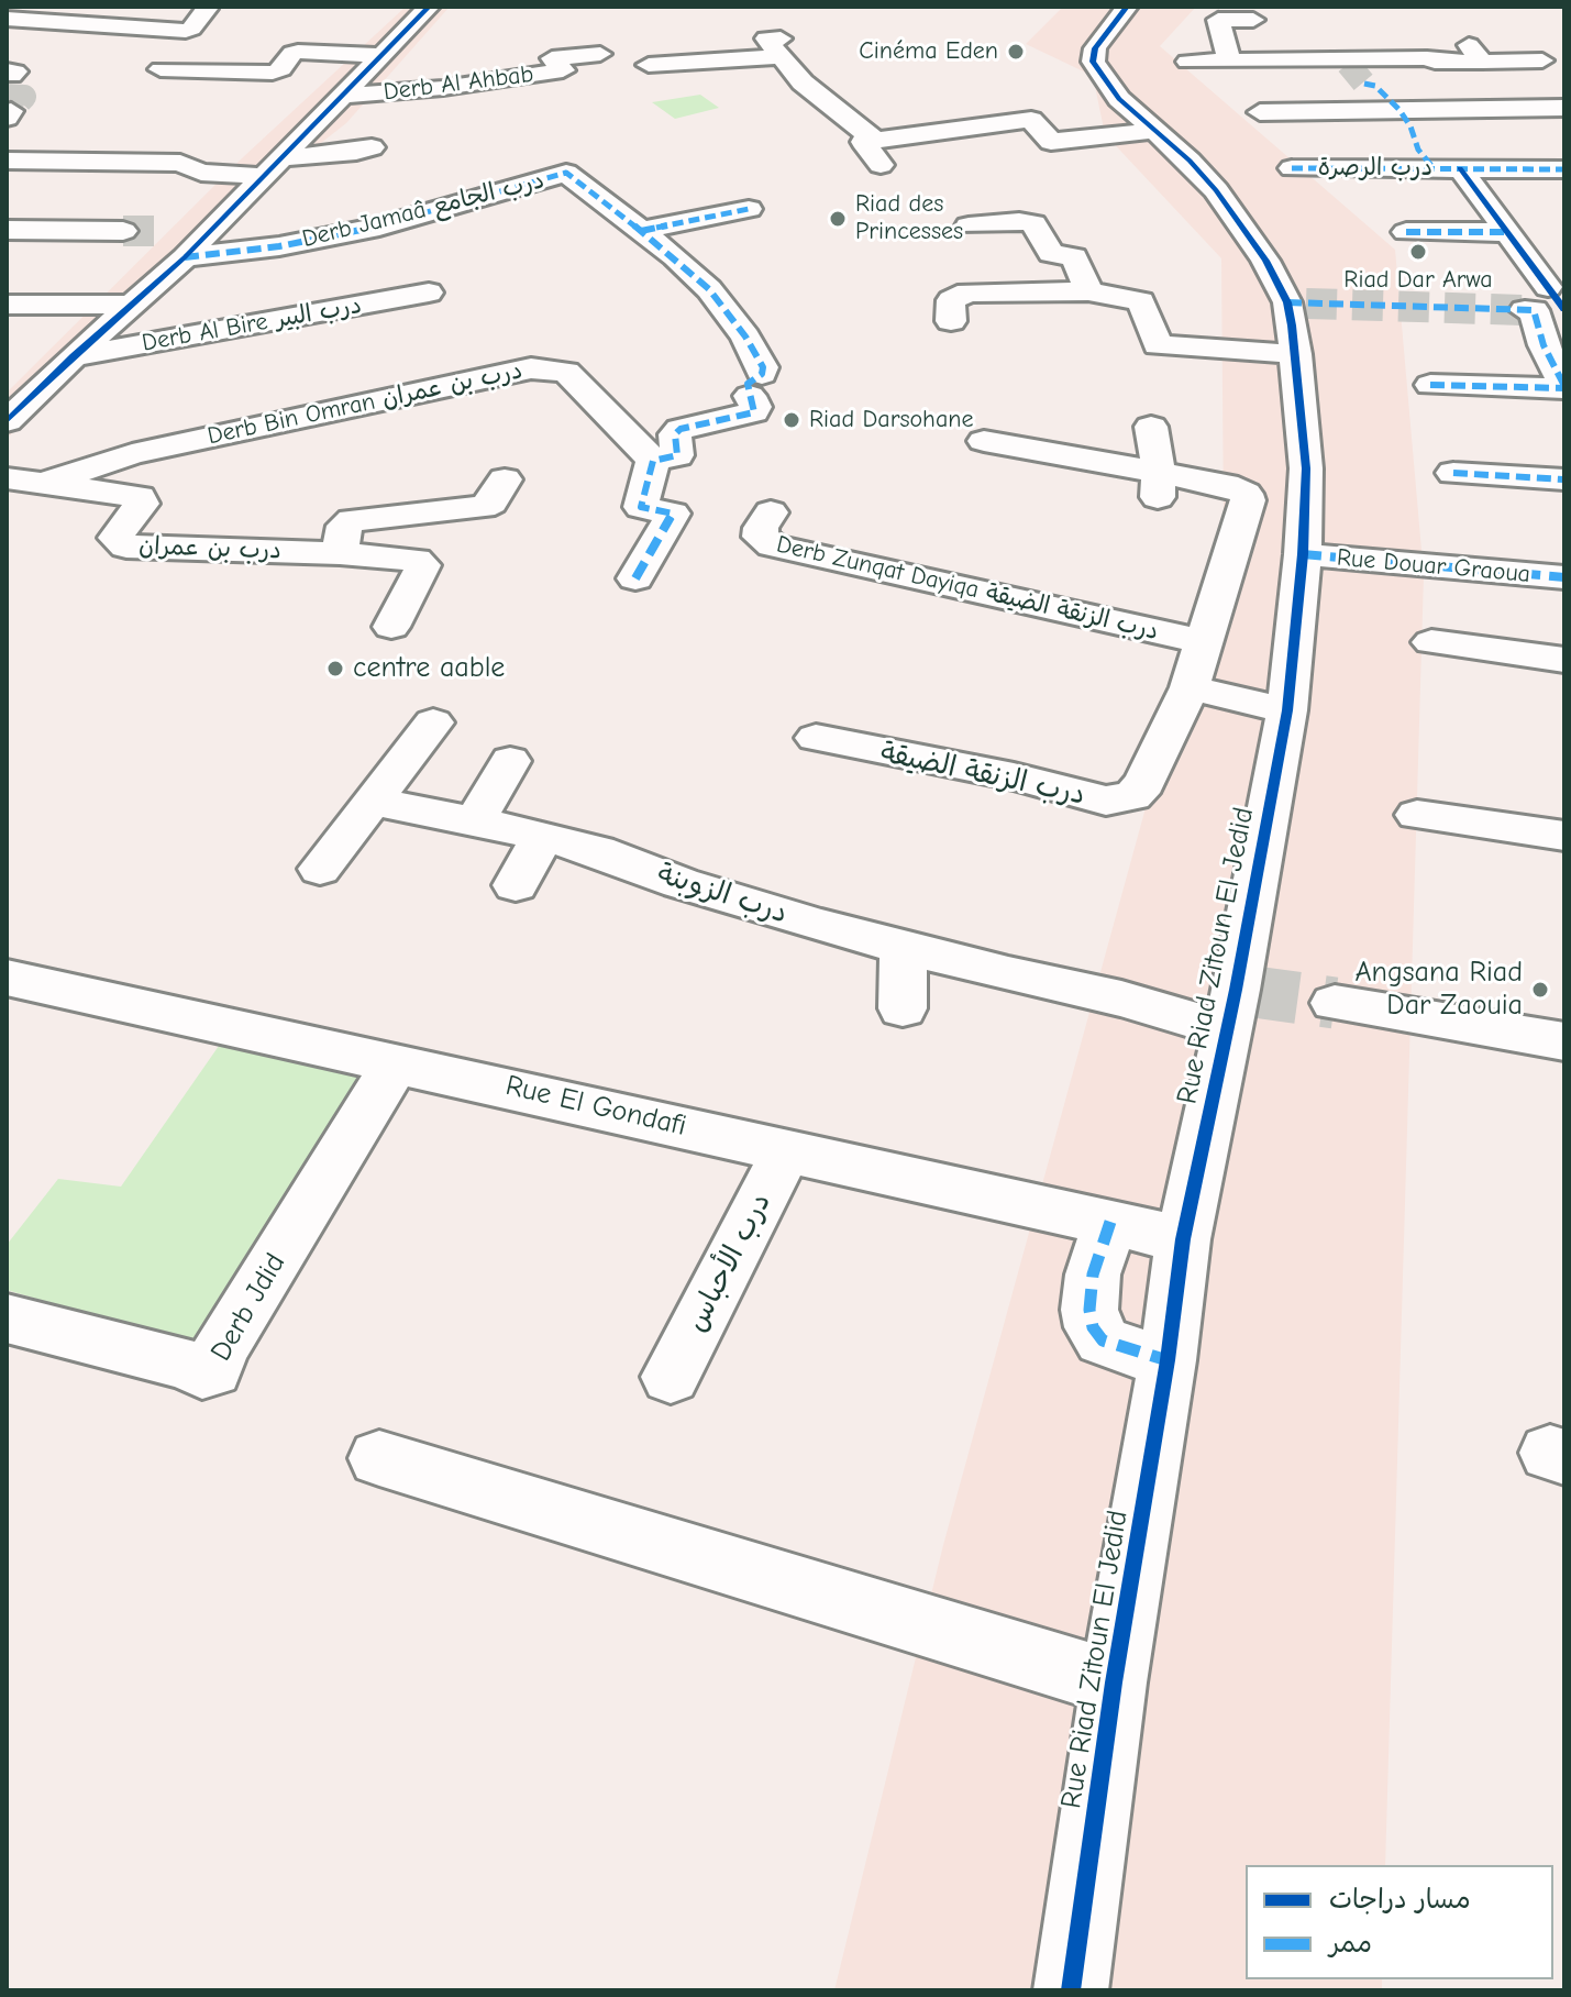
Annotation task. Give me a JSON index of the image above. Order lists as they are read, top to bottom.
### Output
{
  "streets": {
    "street": [
      "Derb Al Ahbab",
      "درب الرصرة",
      "Derb Jamaâ درب الجامع",
      "Derb Al Bire درب البير",
      "Derb Bin Omran درب بن عمران",
      "درب بن عمران",
      "Rue Douar Graoua",
      "Derb Zunqat Dayiqa درب الزنقة الضيقة",
      "درب الزنقة الضيقة",
      "درب الزوبنة",
      "Rue Riad Zitoun El Jedid",
      "Rue El Gondafi",
      "درب الأحباس",
      "Derb Jdid"
    ]
  },
  "crossings": [
    ["Derb Jamaâ درب الجامع", "Derb Bin Omran درب بن عمران"],
    ["Derb Bin Omran درب بن عمران", "درب بن عمران"],
    ["Rue Douar Graoua", "Rue Riad Zitoun El Jedid"],
    ["درب الزوبنة", "Rue Riad Zitoun El Jedid"],
    ["Rue Riad Zitoun El Jedid", "Rue El Gondafi"],
    ["Rue El Gondafi", "درب الأحباس"],
    ["Rue El Gondafi", "Derb Jdid"]
  ],
  "places": [
    "Cinéma Eden",
    "Riad des Princesses",
    "Riad Dar Arwa",
    "Riad Darsohane",
    "centre aable",
    "Angsana Riad Dar Zaouia"
  ],
  "legend": ["مسار دراجات", "ممر"]
}
